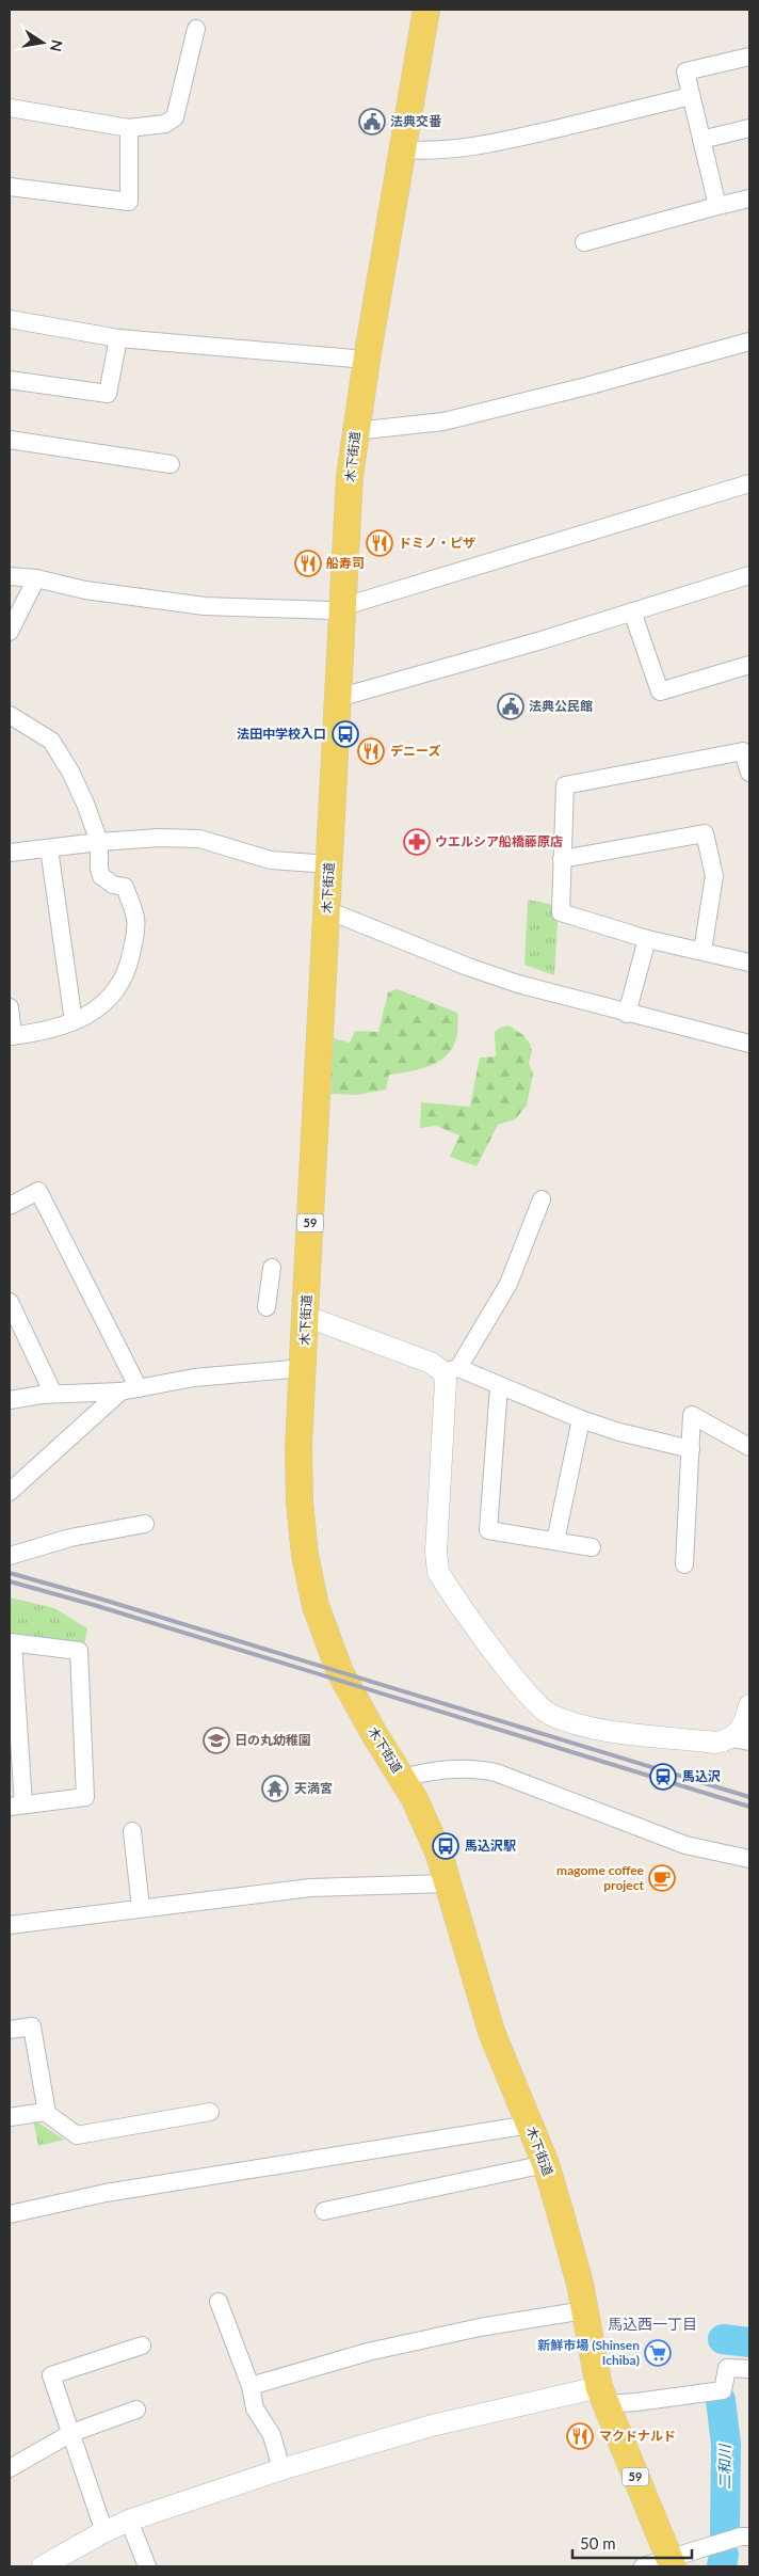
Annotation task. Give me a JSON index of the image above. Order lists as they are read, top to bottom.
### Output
{
  "streets": {
    "main road": ["木下街道", "59"]
  },
  "districts": ["馬込西一丁目"],
  "water": ["二和川"],
  "places": {
    "public building": ["法典交番", "法典公民館"],
    "restaurant": [
      "ドミノ・ピザ",
      "船寿司",
      "デニーズ",
      "マクドナルド"
    ],
    "bus stop": ["法田中学校入口", "馬込沢駅"],
    "pharmacy": ["ウエルシア船橋藤原店"],
    "school or university": ["日の丸幼稚園"],
    "station": ["馬込沢"],
    "temple": ["天満宮"],
    "cafe": ["magome coffee project"],
    "supermarket": ["新鮮市場 (Shinsen Ichiba)"]
  },
  "scale_bar": "50 m",
  "north": "right"
}
